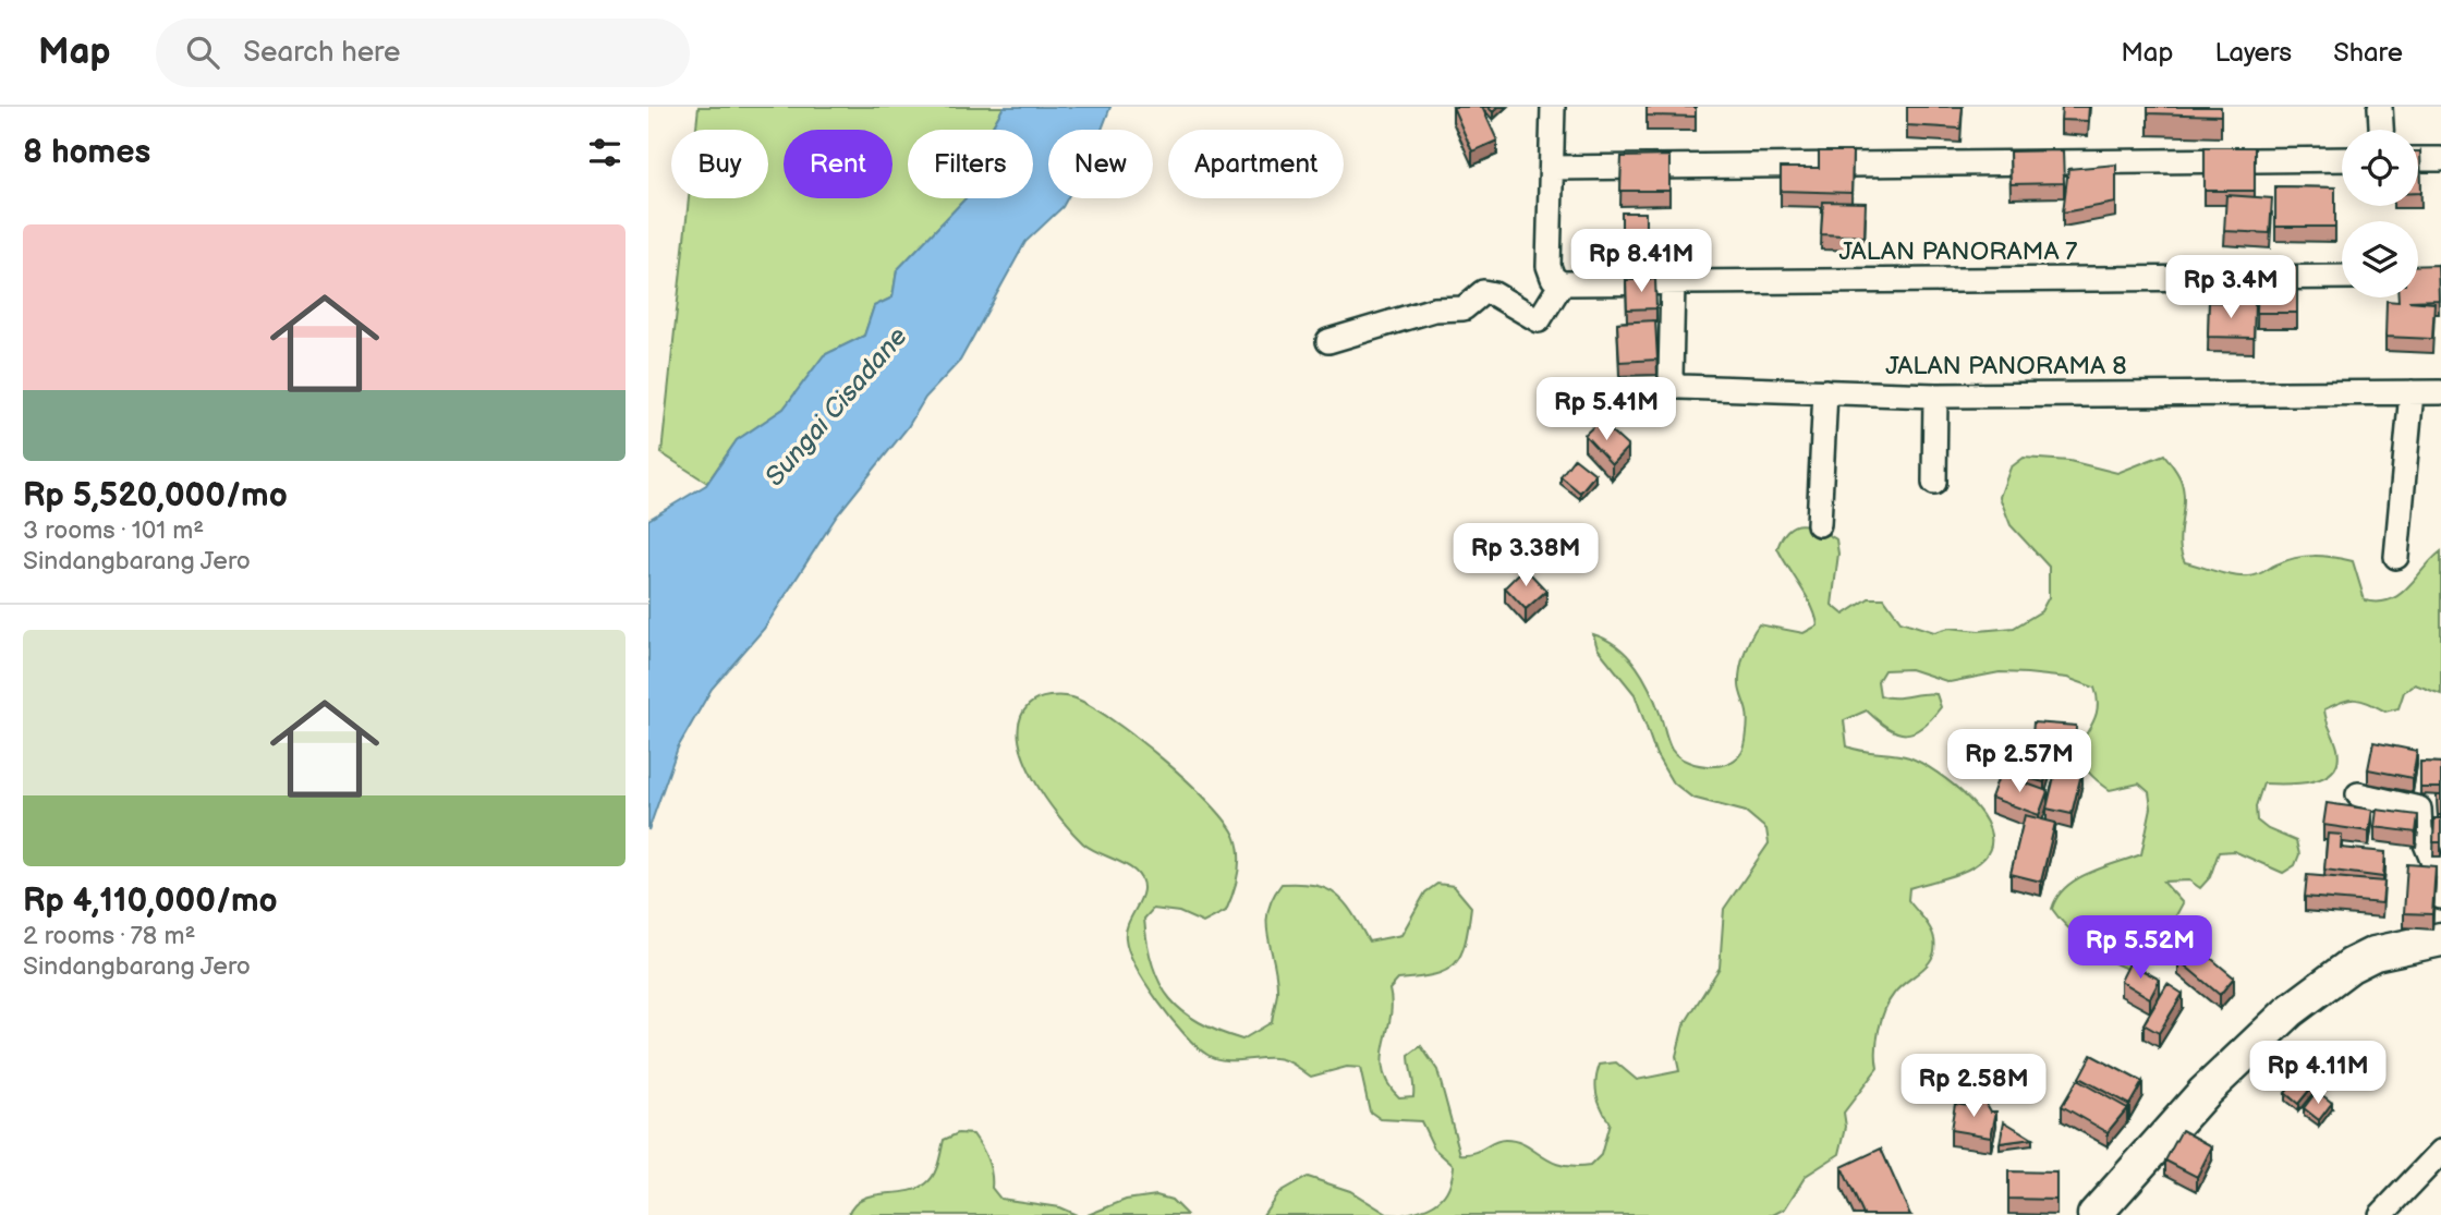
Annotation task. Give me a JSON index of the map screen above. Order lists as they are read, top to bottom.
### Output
{
  "streets": {
    "street": ["JALAN PANORAMA 7", "JALAN PANORAMA 8"]
  },
  "crossings": [
    ["JALAN PANORAMA 7", "JALAN PANORAMA 8"]
  ],
  "water": ["Sungai Cisadane"],
  "page": {
    "header": "Map",
    "search": "Search here",
    "nav": ["Map", "Layers", "Share"],
    "heading": "8 homes",
    "chip": [
      "Buy",
      "Rent",
      "Filters",
      "New",
      "Apartment"
    ],
    "list": [
      {
        "name": "Rp 5,520,000/mo",
        "note": "3 rooms · 101 m² · Sindangbarang Jero"
      },
      {
        "name": "Rp 4,110,000/mo",
        "note": "2 rooms · 78 m² · Sindangbarang Jero"
      }
    ],
    "price": [
      "Rp 8.41M",
      "Rp 3.4M",
      "Rp 5.41M",
      "Rp 3.38M",
      "Rp 2.57M",
      "Rp 5.52M",
      "Rp 4.11M",
      "Rp 2.58M"
    ]
  }
}
